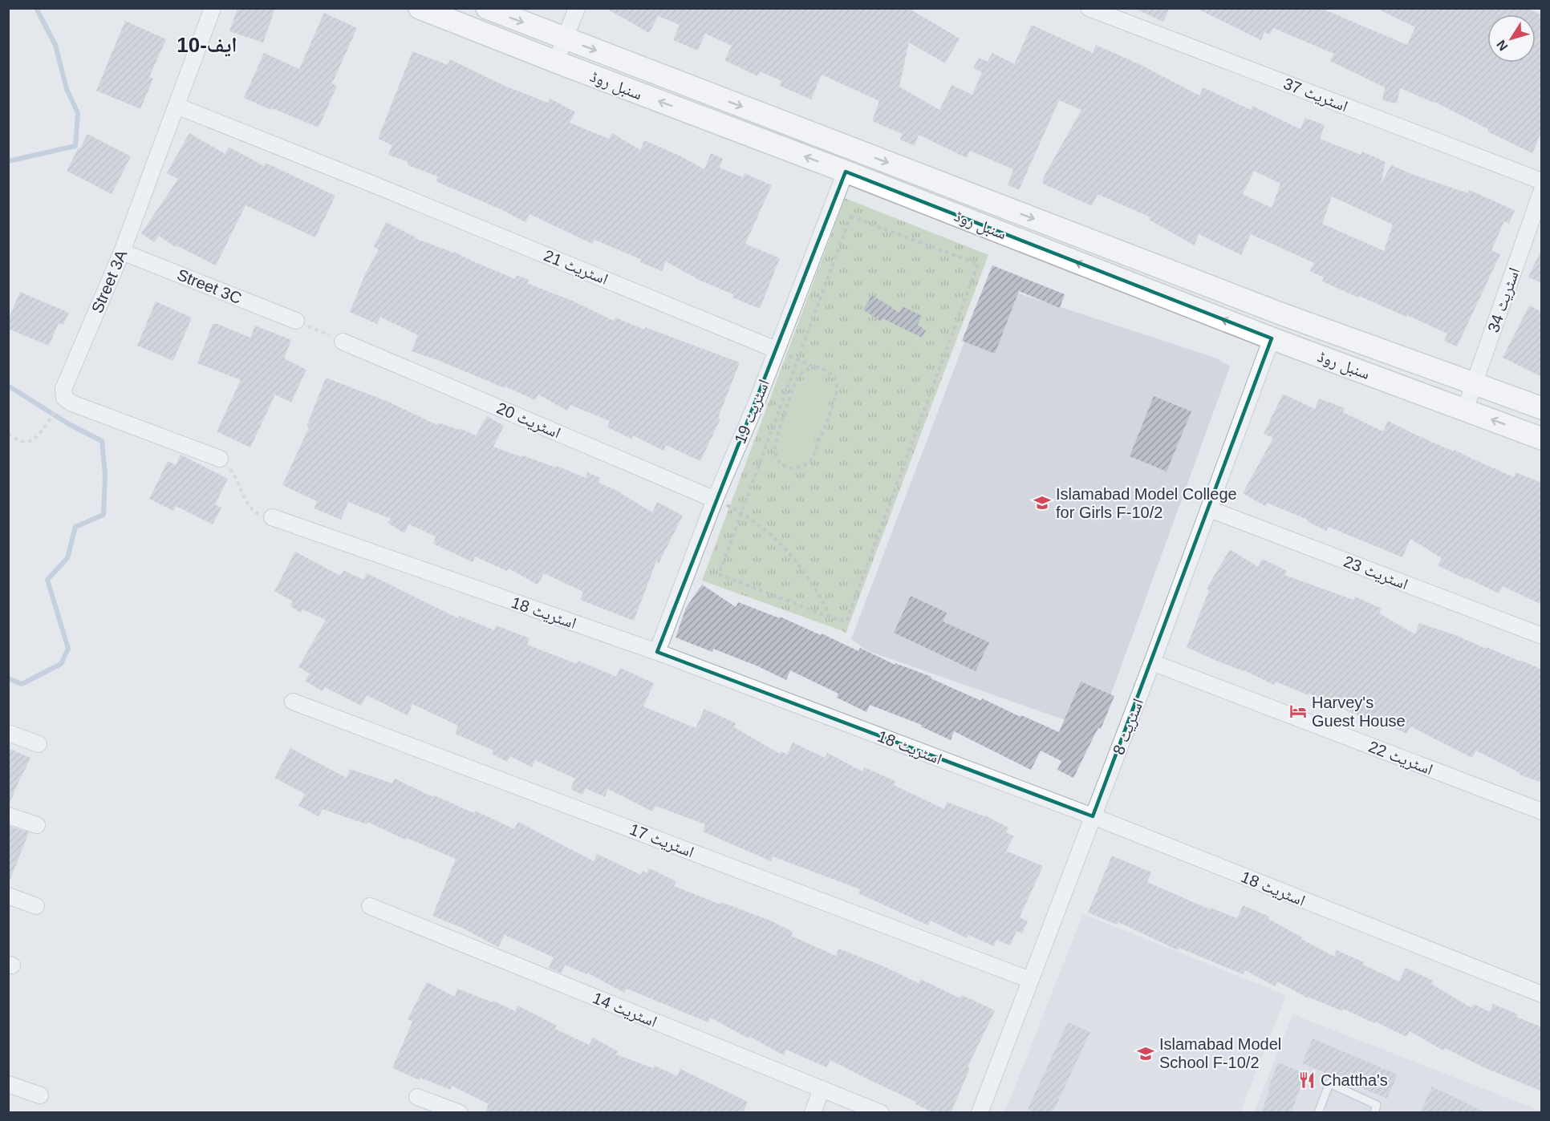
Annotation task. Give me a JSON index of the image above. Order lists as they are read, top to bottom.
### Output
{
  "streets": {
    "street": [
      "سنبل روڈ",
      "اسٹریٹ 37",
      "اسٹریٹ 21",
      "Street 3A",
      "Street 3C",
      "اسٹریٹ 34",
      "اسٹریٹ 19",
      "اسٹریٹ 20",
      "اسٹریٹ 23",
      "اسٹریٹ 18",
      "اسٹریٹ 8",
      "اسٹریٹ 22",
      "اسٹریٹ 17",
      "اسٹریٹ 14"
    ]
  },
  "crossings": [
    ["سنبل روڈ", "اسٹریٹ 34"],
    ["سنبل روڈ", "اسٹریٹ 19"],
    ["سنبل روڈ", "اسٹریٹ 8"],
    ["اسٹریٹ 21", "Street 3A"],
    ["اسٹریٹ 21", "اسٹریٹ 19"],
    ["Street 3A", "Street 3C"],
    ["اسٹریٹ 19", "اسٹریٹ 20"],
    ["اسٹریٹ 19", "اسٹریٹ 18"],
    ["اسٹریٹ 23", "اسٹریٹ 8"],
    ["اسٹریٹ 18", "اسٹریٹ 8"],
    ["اسٹریٹ 8", "اسٹریٹ 22"],
    ["اسٹریٹ 8", "اسٹریٹ 17"]
  ],
  "districts": ["ایف-10"],
  "places": {
    "school or university": ["Islamabad Model College for Girls F-10/2", "Islamabad Model School F-10/2"],
    "hotel": ["Harvey's Guest House"],
    "restaurant": ["Chattha's"]
  },
  "north": "bottom left"
}
